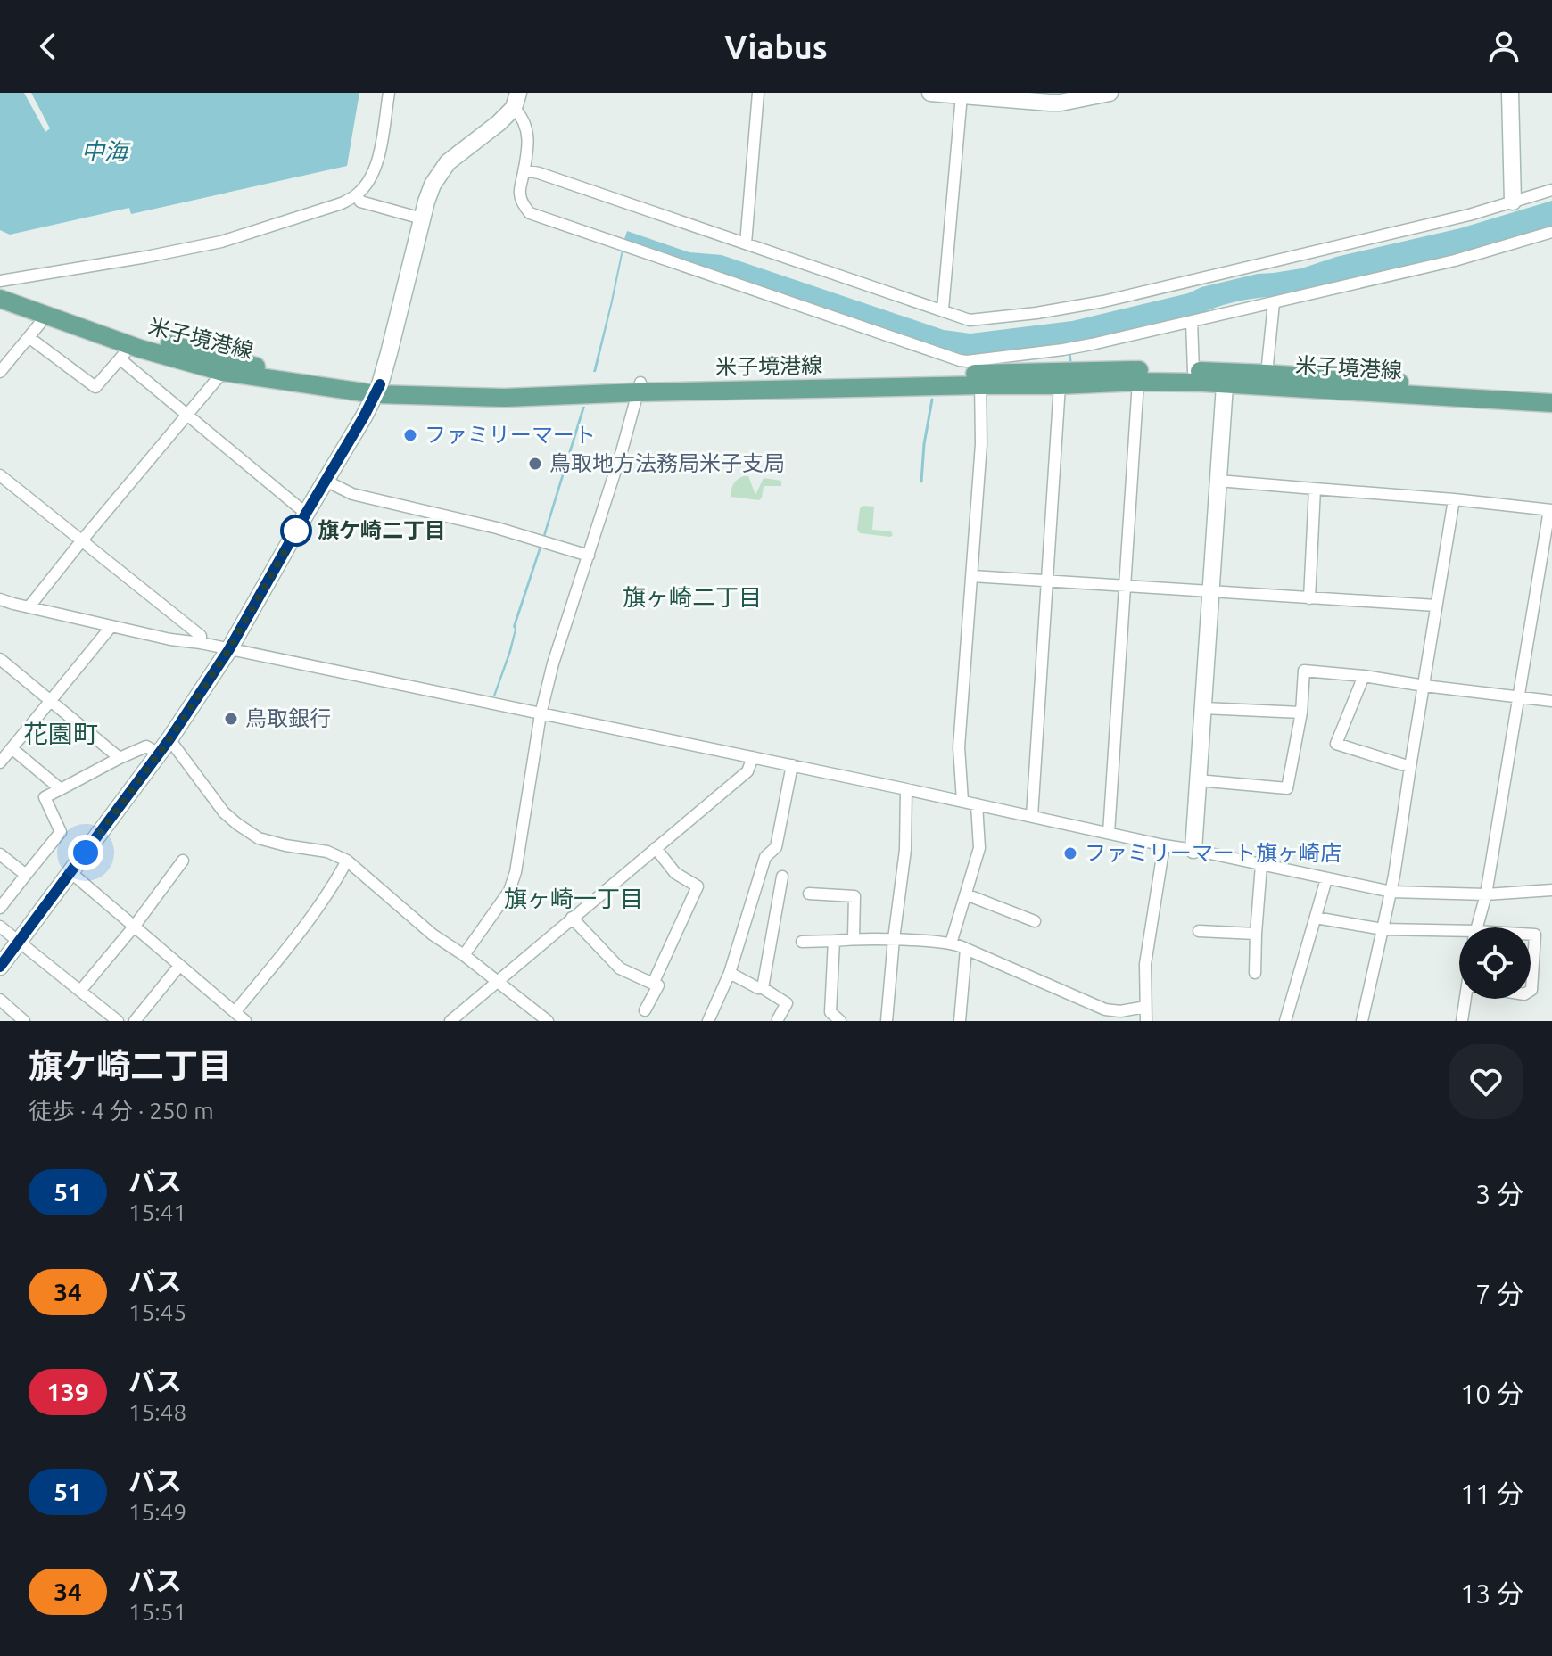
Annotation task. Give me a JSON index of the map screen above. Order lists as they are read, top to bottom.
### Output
{
  "streets": {
    "main road": ["米子境港線"]
  },
  "districts": ["旗ヶ崎二丁目", "花園町", "旗ヶ崎一丁目"],
  "water": ["中海"],
  "places": [
    "ファミリーマート",
    "鳥取地方法務局米子支局",
    "旗ケ崎二丁目",
    "鳥取銀行",
    "ファミリーマート旗ヶ崎店"
  ],
  "lines": ["bus line 51"],
  "page": {
    "header": "Viabus",
    "heading": ["旗ケ崎二丁目", "徒歩 · 4 分 · 250 m"],
    "list": [
      {
        "mark": "51",
        "name": "バス",
        "note": "15:41",
        "value": "3 分"
      },
      {
        "mark": "34",
        "name": "バス",
        "note": "15:45",
        "value": "7 分"
      },
      {
        "mark": "139",
        "name": "バス",
        "note": "15:48",
        "value": "10 分"
      },
      {
        "mark": "51",
        "name": "バス",
        "note": "15:49",
        "value": "11 分"
      },
      {
        "mark": "34",
        "name": "バス",
        "note": "15:51",
        "value": "13 分"
      }
    ]
  }
}
